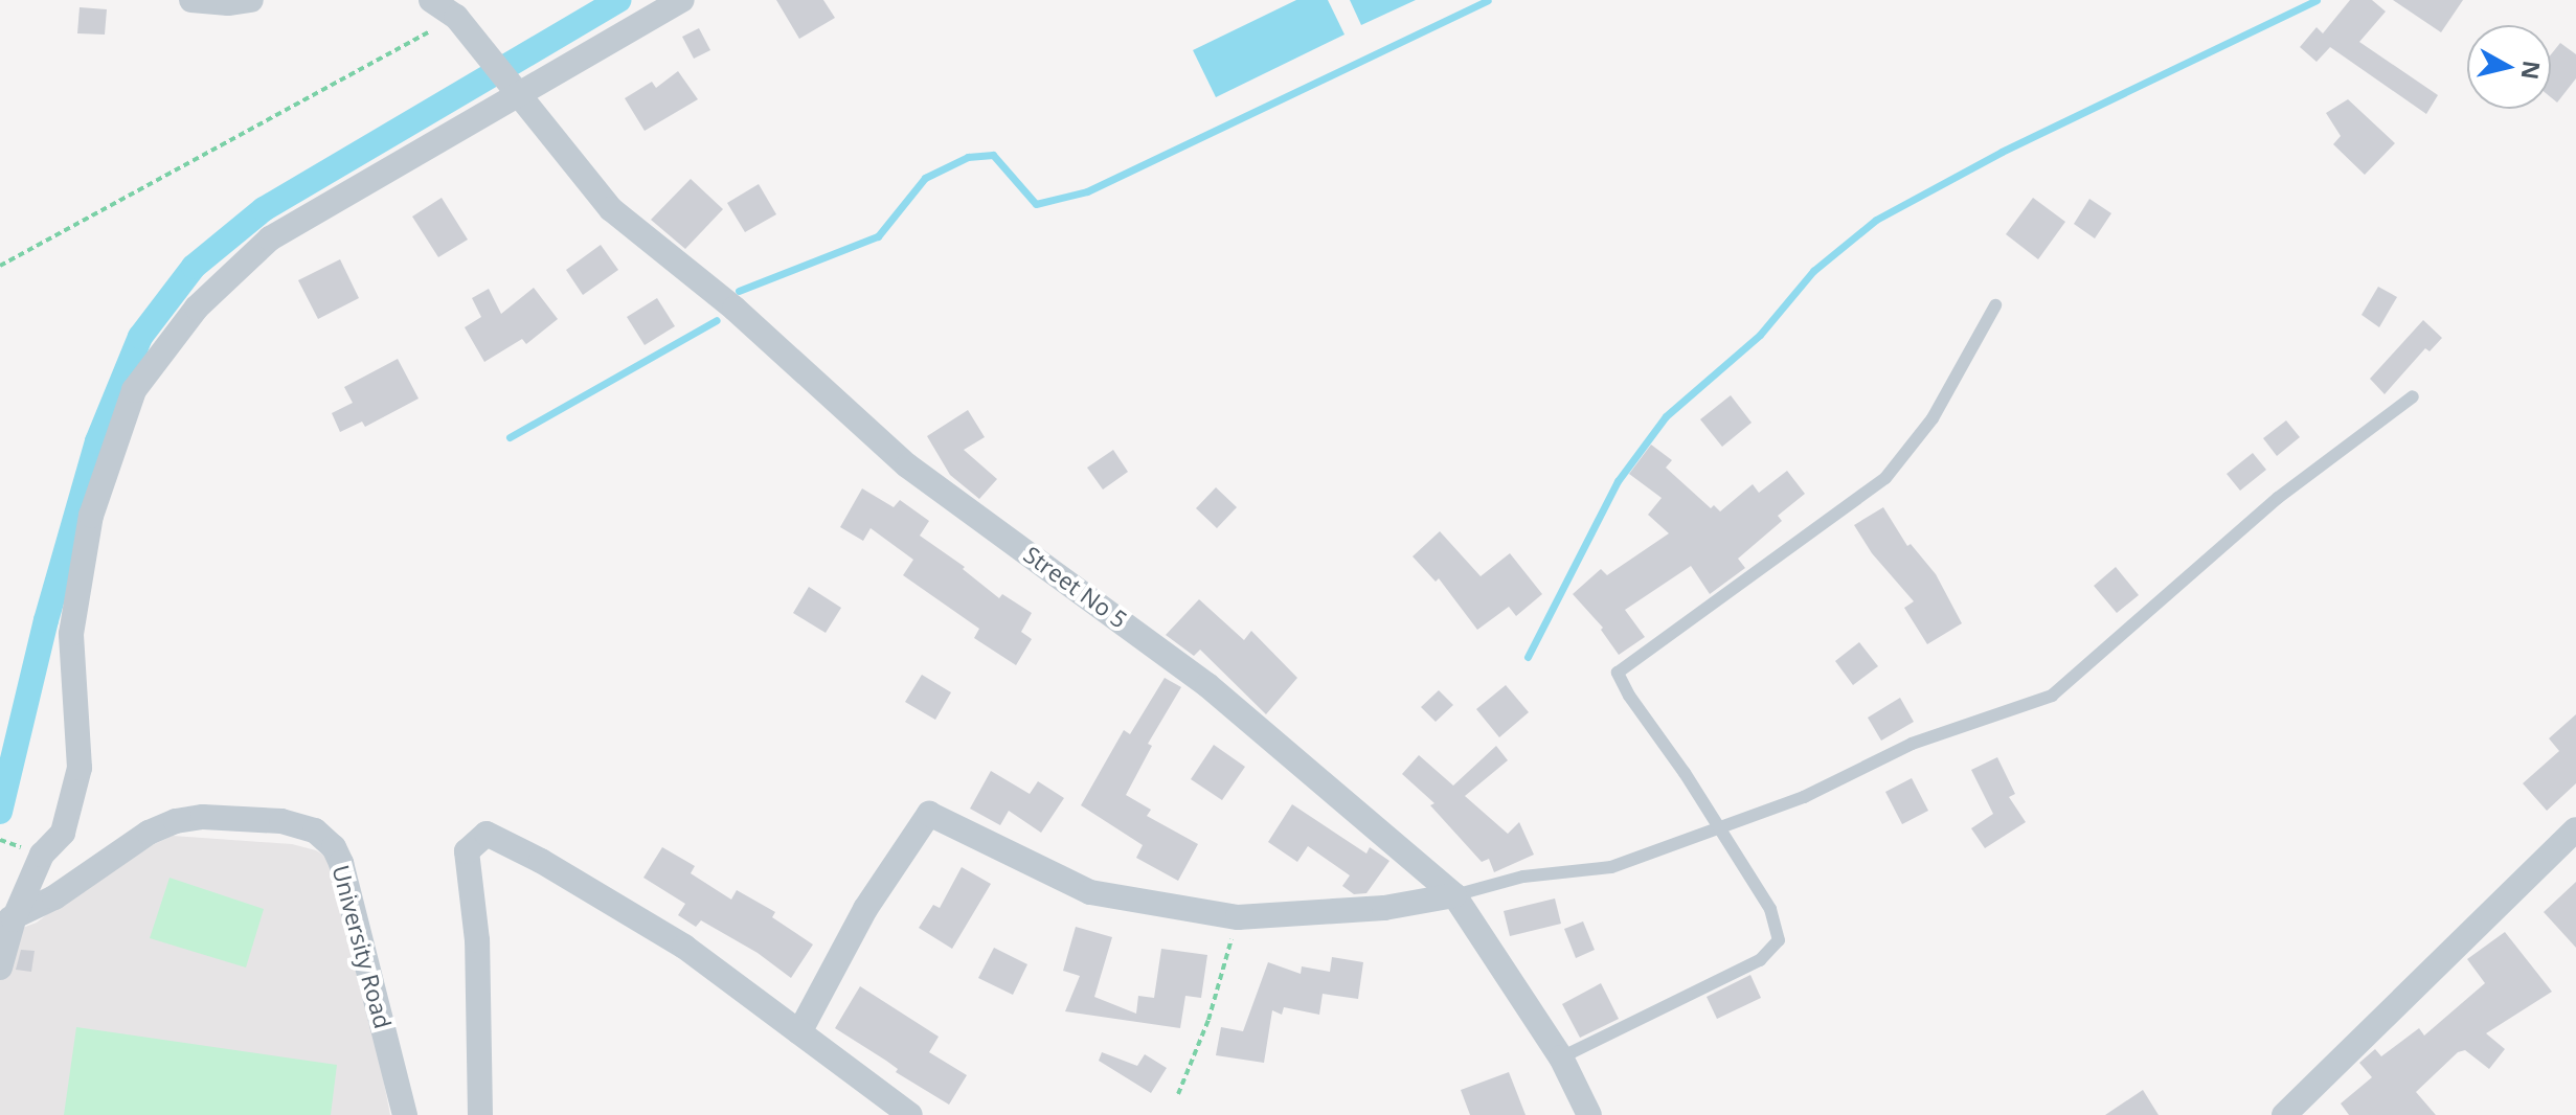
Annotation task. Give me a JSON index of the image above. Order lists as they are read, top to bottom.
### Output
{
  "streets": {
    "street": ["Street No 5", "University Road"]
  },
  "north": "right"
}
